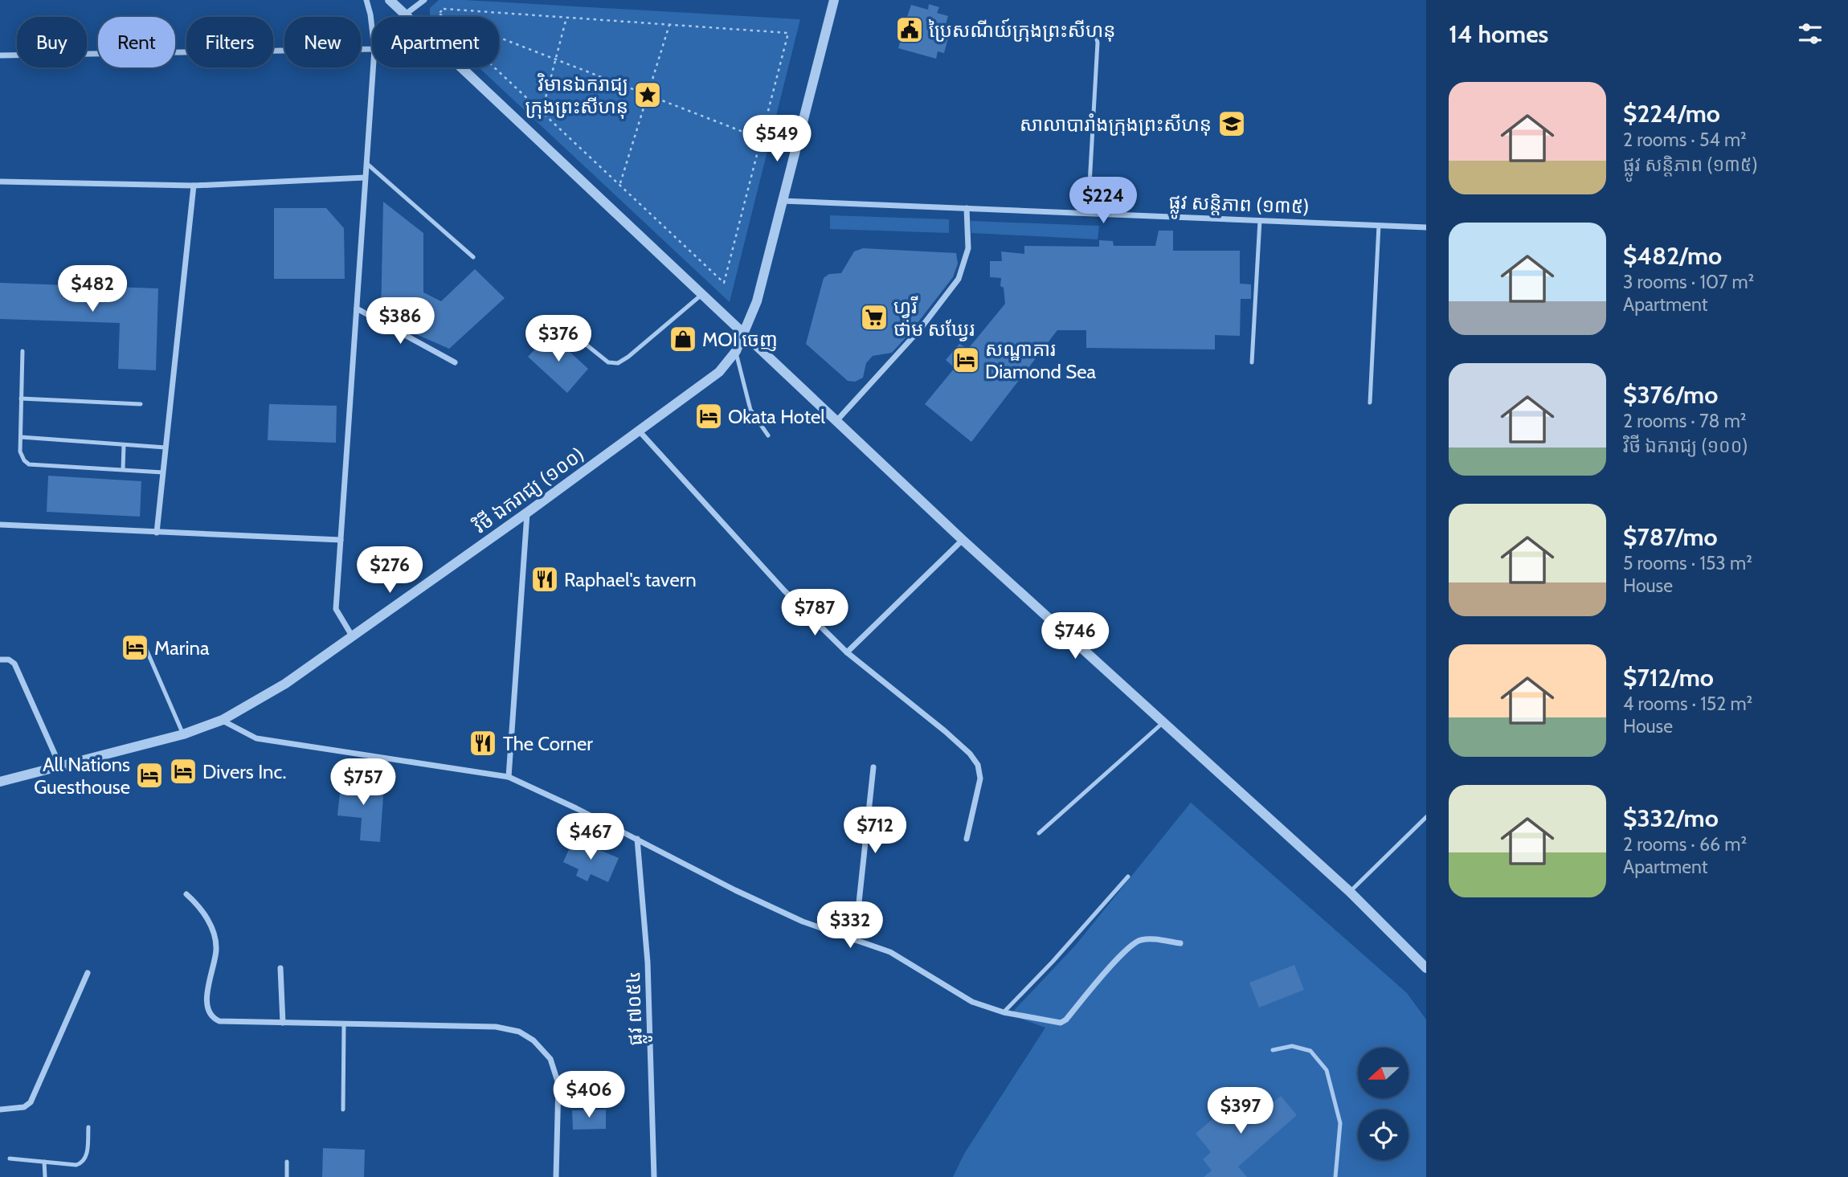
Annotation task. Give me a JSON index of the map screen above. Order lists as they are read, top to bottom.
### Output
{
  "streets": {
    "street": ["ផ្លូវ សន្តិភាព (១៣៥)", "វិថី ឯករាជ្យ (១០០)", "ផ្លូវ ៧០៥៤"]
  },
  "crossings": [
    ["ផ្លូវ សន្តិភាព (១៣៥)", "វិថី ឯករាជ្យ (១០០)"]
  ],
  "places": {
    "public building": ["ប្រៃសណីយ៍ក្រុងព្រះសីហនុ"],
    "place": ["វិមានឯករាជ្យ ក្រុងព្រះសីហនុ"],
    "school or university": ["សាលាបារាំងក្រុងព្រះសីហនុ"],
    "supermarket": ["ហ្វូរី ថាម សឃ្វែរ"],
    "shop": ["MOI ចេញ"],
    "hotel": [
      "សណ្ឋាគារ Diamond Sea",
      "Okata Hotel",
      "Marina",
      "Divers Inc.",
      "All Nations Guesthouse"
    ],
    "restaurant": ["Raphael's tavern", "The Corner"]
  },
  "north": "left",
  "page": {
    "heading": "14 homes",
    "chip": [
      "Buy",
      "Rent",
      "Filters",
      "New",
      "Apartment"
    ],
    "list": [
      {
        "name": "$224/mo",
        "note": "2 rooms · 54 m² · ផ្លូវ សន្តិភាព (១៣៥)"
      },
      {
        "name": "$482/mo",
        "note": "3 rooms · 107 m² · Apartment"
      },
      {
        "name": "$376/mo",
        "note": "2 rooms · 78 m² · វិថី ឯករាជ្យ (១០០)"
      },
      {
        "name": "$787/mo",
        "note": "5 rooms · 153 m² · House"
      },
      {
        "name": "$712/mo",
        "note": "4 rooms · 152 m² · House"
      },
      {
        "name": "$332/mo",
        "note": "2 rooms · 66 m² · Apartment"
      }
    ],
    "price": [
      "$549",
      "$224",
      "$482",
      "$386",
      "$376",
      "$276",
      "$787",
      "$746",
      "$757",
      "$712",
      "$467",
      "$332",
      "$406",
      "$397"
    ]
  }
}
